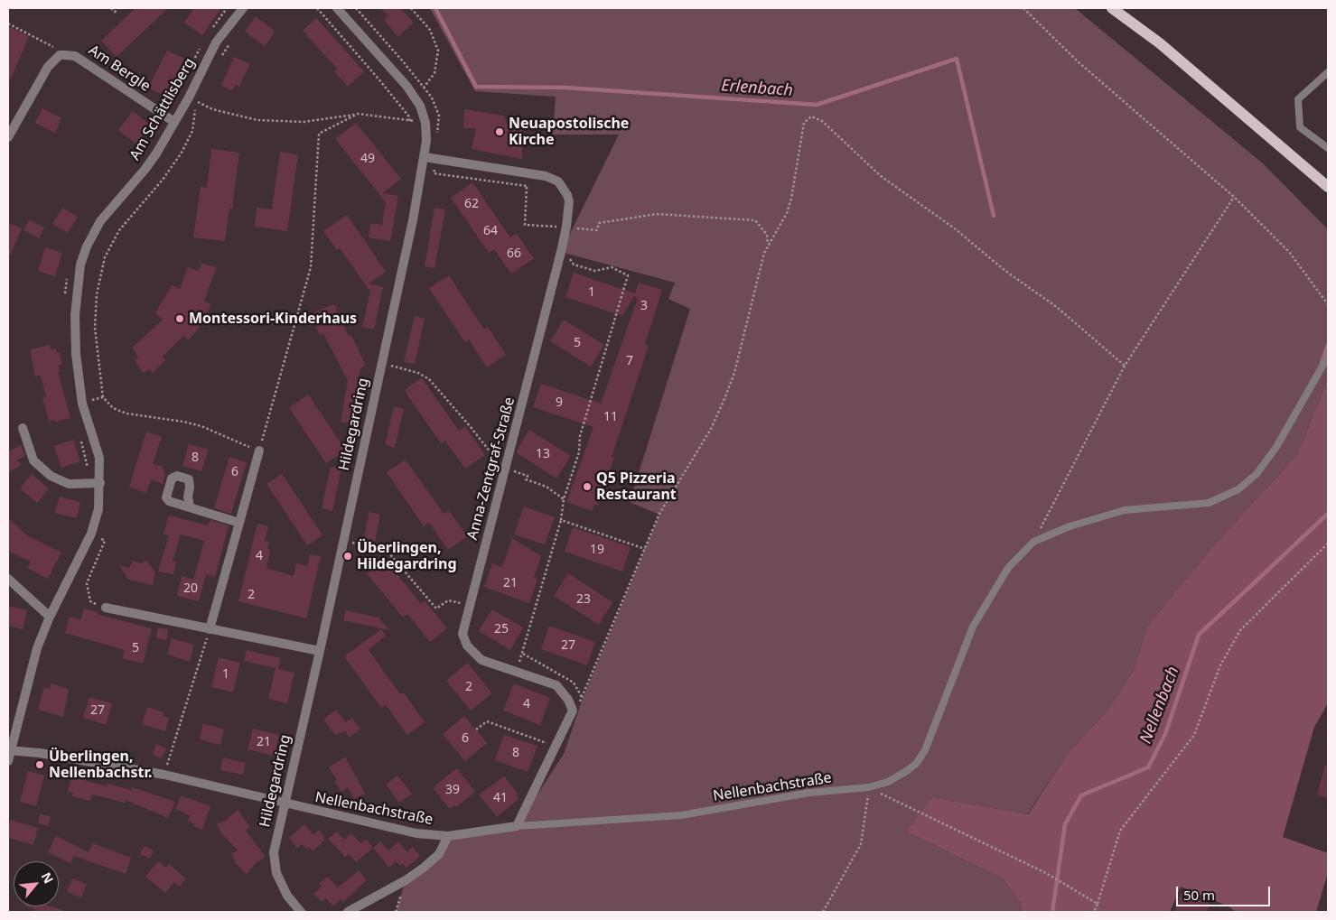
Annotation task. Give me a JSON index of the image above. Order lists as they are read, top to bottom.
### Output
{
  "streets": {
    "street": [
      "Am Bergle",
      "Am Schättlisberg",
      "Hildegardring",
      "Anna-Zentgraf-Straße",
      "Nellenbachstraße"
    ]
  },
  "crossings": [
    ["Am Bergle", "Am Schättlisberg"],
    ["Am Schättlisberg", "Nellenbachstraße"],
    ["Hildegardring", "Anna-Zentgraf-Straße"],
    ["Hildegardring", "Nellenbachstraße"]
  ],
  "water": ["Erlenbach", "Nellenbach"],
  "places": [
    "Neuapostolische Kirche",
    "Montessori-Kinderhaus",
    "Q5 Pizzeria Restaurant",
    "Überlingen, Hildegardring",
    "Überlingen, Nellenbachstr."
  ],
  "house_numbers": [
    "49",
    "62",
    "64",
    "66",
    "1",
    "3",
    "5",
    "7",
    "9",
    "11",
    "13",
    "8",
    "6",
    "19",
    "4",
    "21",
    "20",
    "2",
    "23",
    "25",
    "27",
    "5",
    "1",
    "2",
    "4",
    "27",
    "6",
    "21",
    "8",
    "39",
    "41"
  ],
  "scale_bar": "50 m",
  "north": "top right"
}
